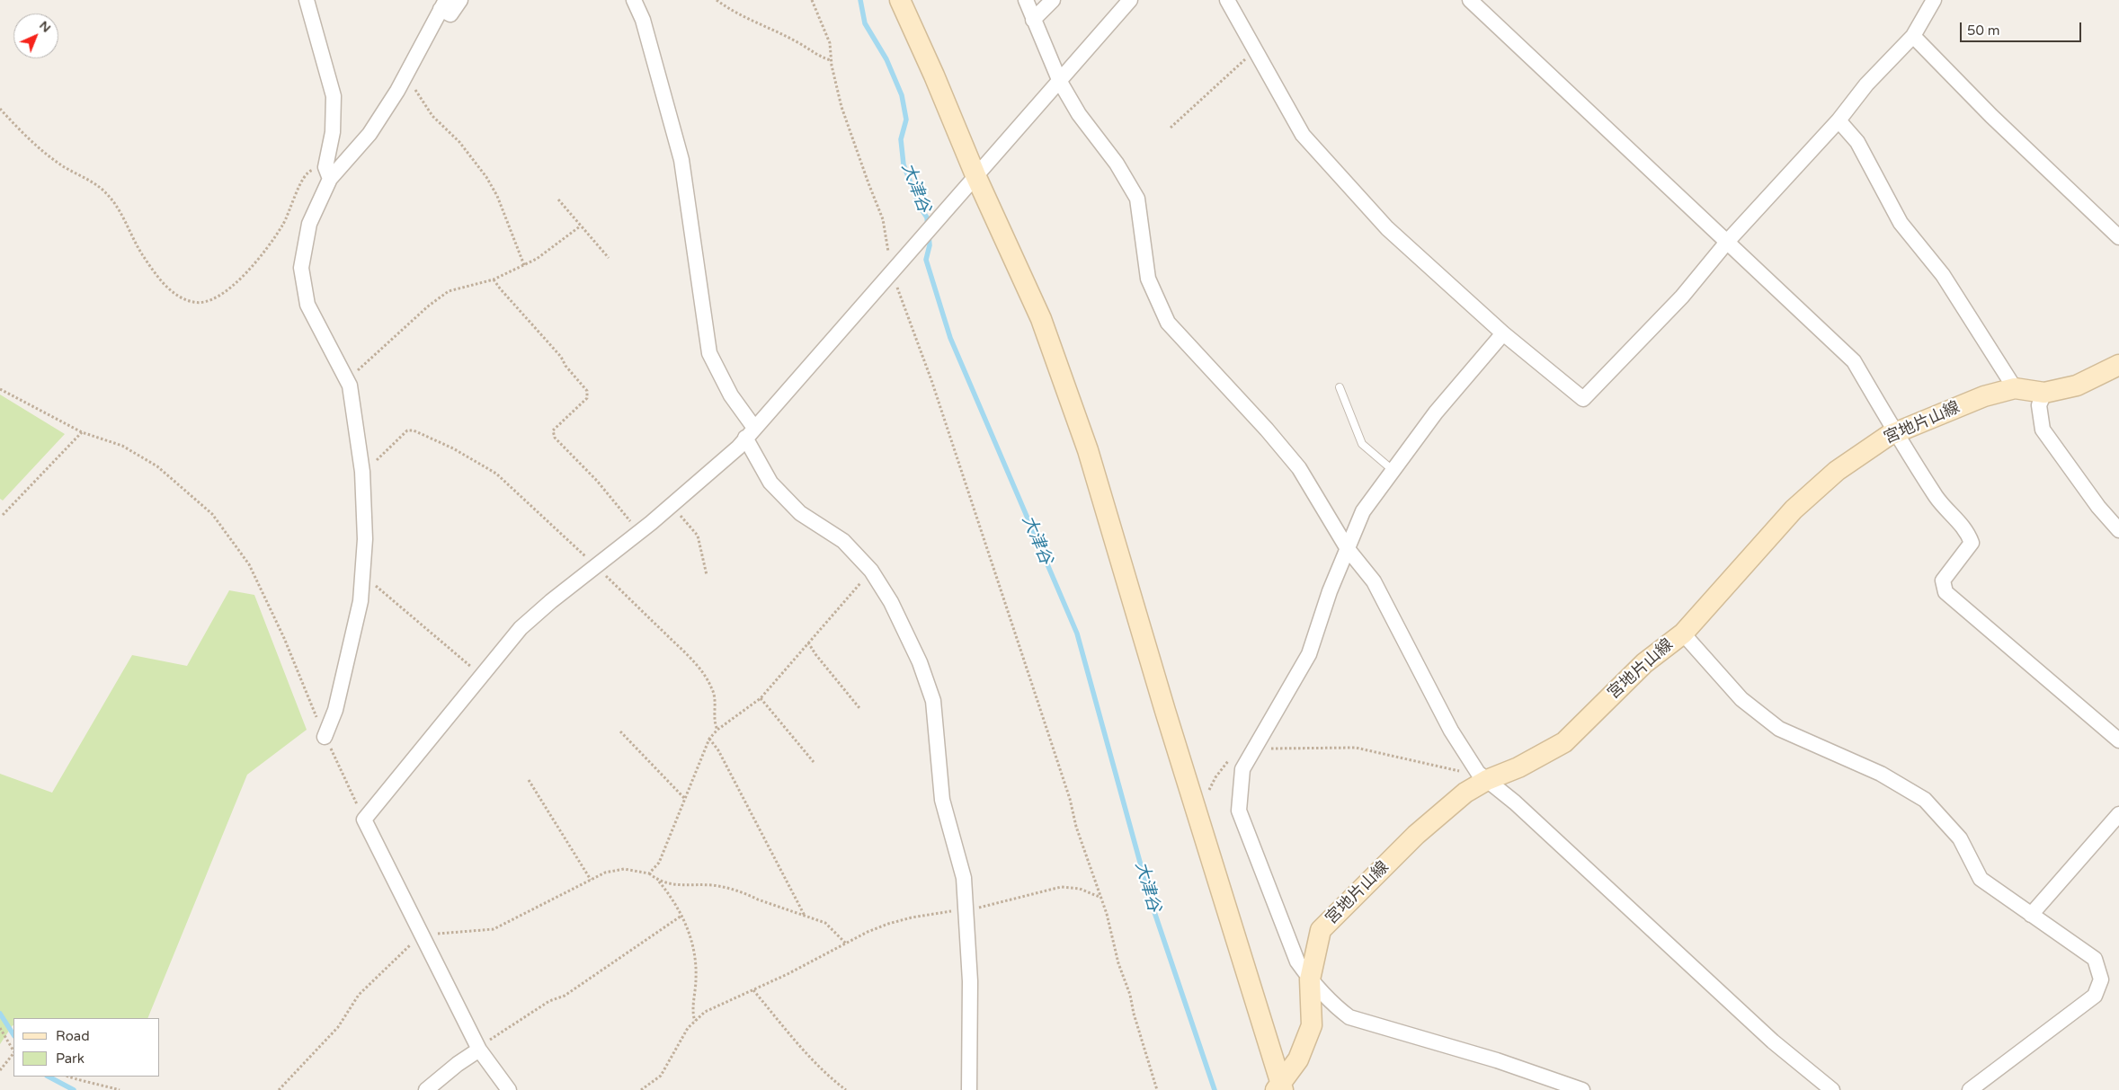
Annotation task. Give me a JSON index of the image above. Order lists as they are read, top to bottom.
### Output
{
  "streets": {
    "main road": ["宮地片山線"]
  },
  "water": ["大津谷"],
  "legend": ["Road", "Park"],
  "scale_bar": "50 m",
  "north": "top right"
}
